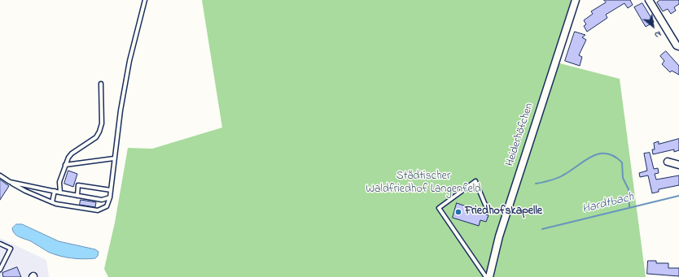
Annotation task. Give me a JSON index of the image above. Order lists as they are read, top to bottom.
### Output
{
  "streets": {
    "street": ["Heiderhöfchen"]
  },
  "water": ["Hardtbach"],
  "parks": ["Städtischer Waldfriedhof Langenfeld"],
  "places": ["Friedhofskapelle"],
  "north": "bottom right"
}
